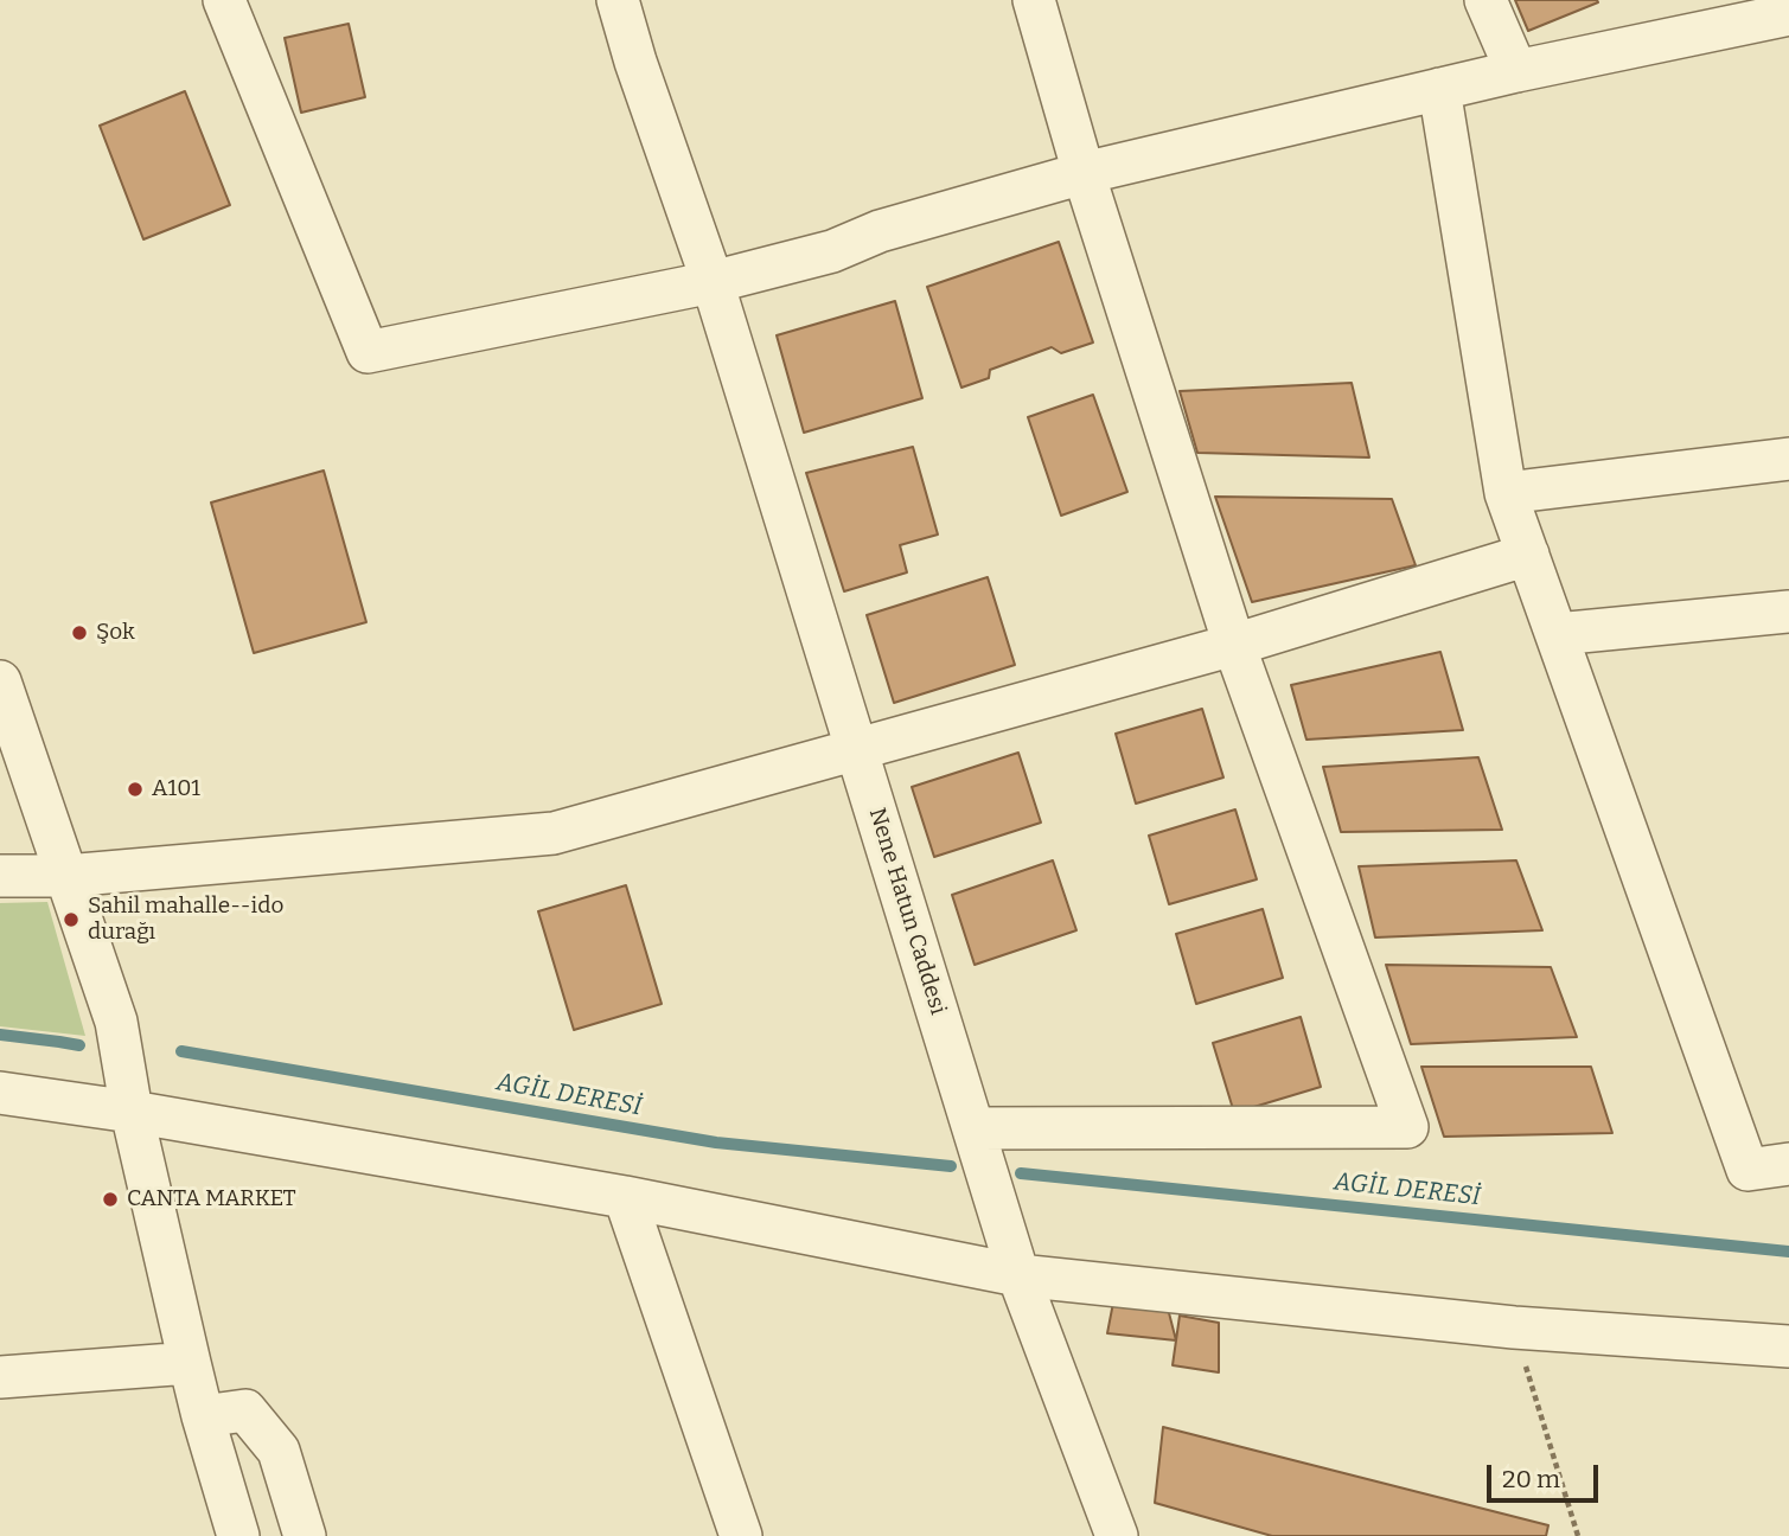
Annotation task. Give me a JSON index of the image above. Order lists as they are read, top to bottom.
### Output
{
  "streets": {
    "street": ["Nene Hatun Caddesi"]
  },
  "water": ["AGİL DERESİ"],
  "places": [
    "Şok",
    "A101",
    "Sahil mahalle--ido durağı",
    "CANTA MARKET"
  ],
  "scale_bar": "20 m"
}
